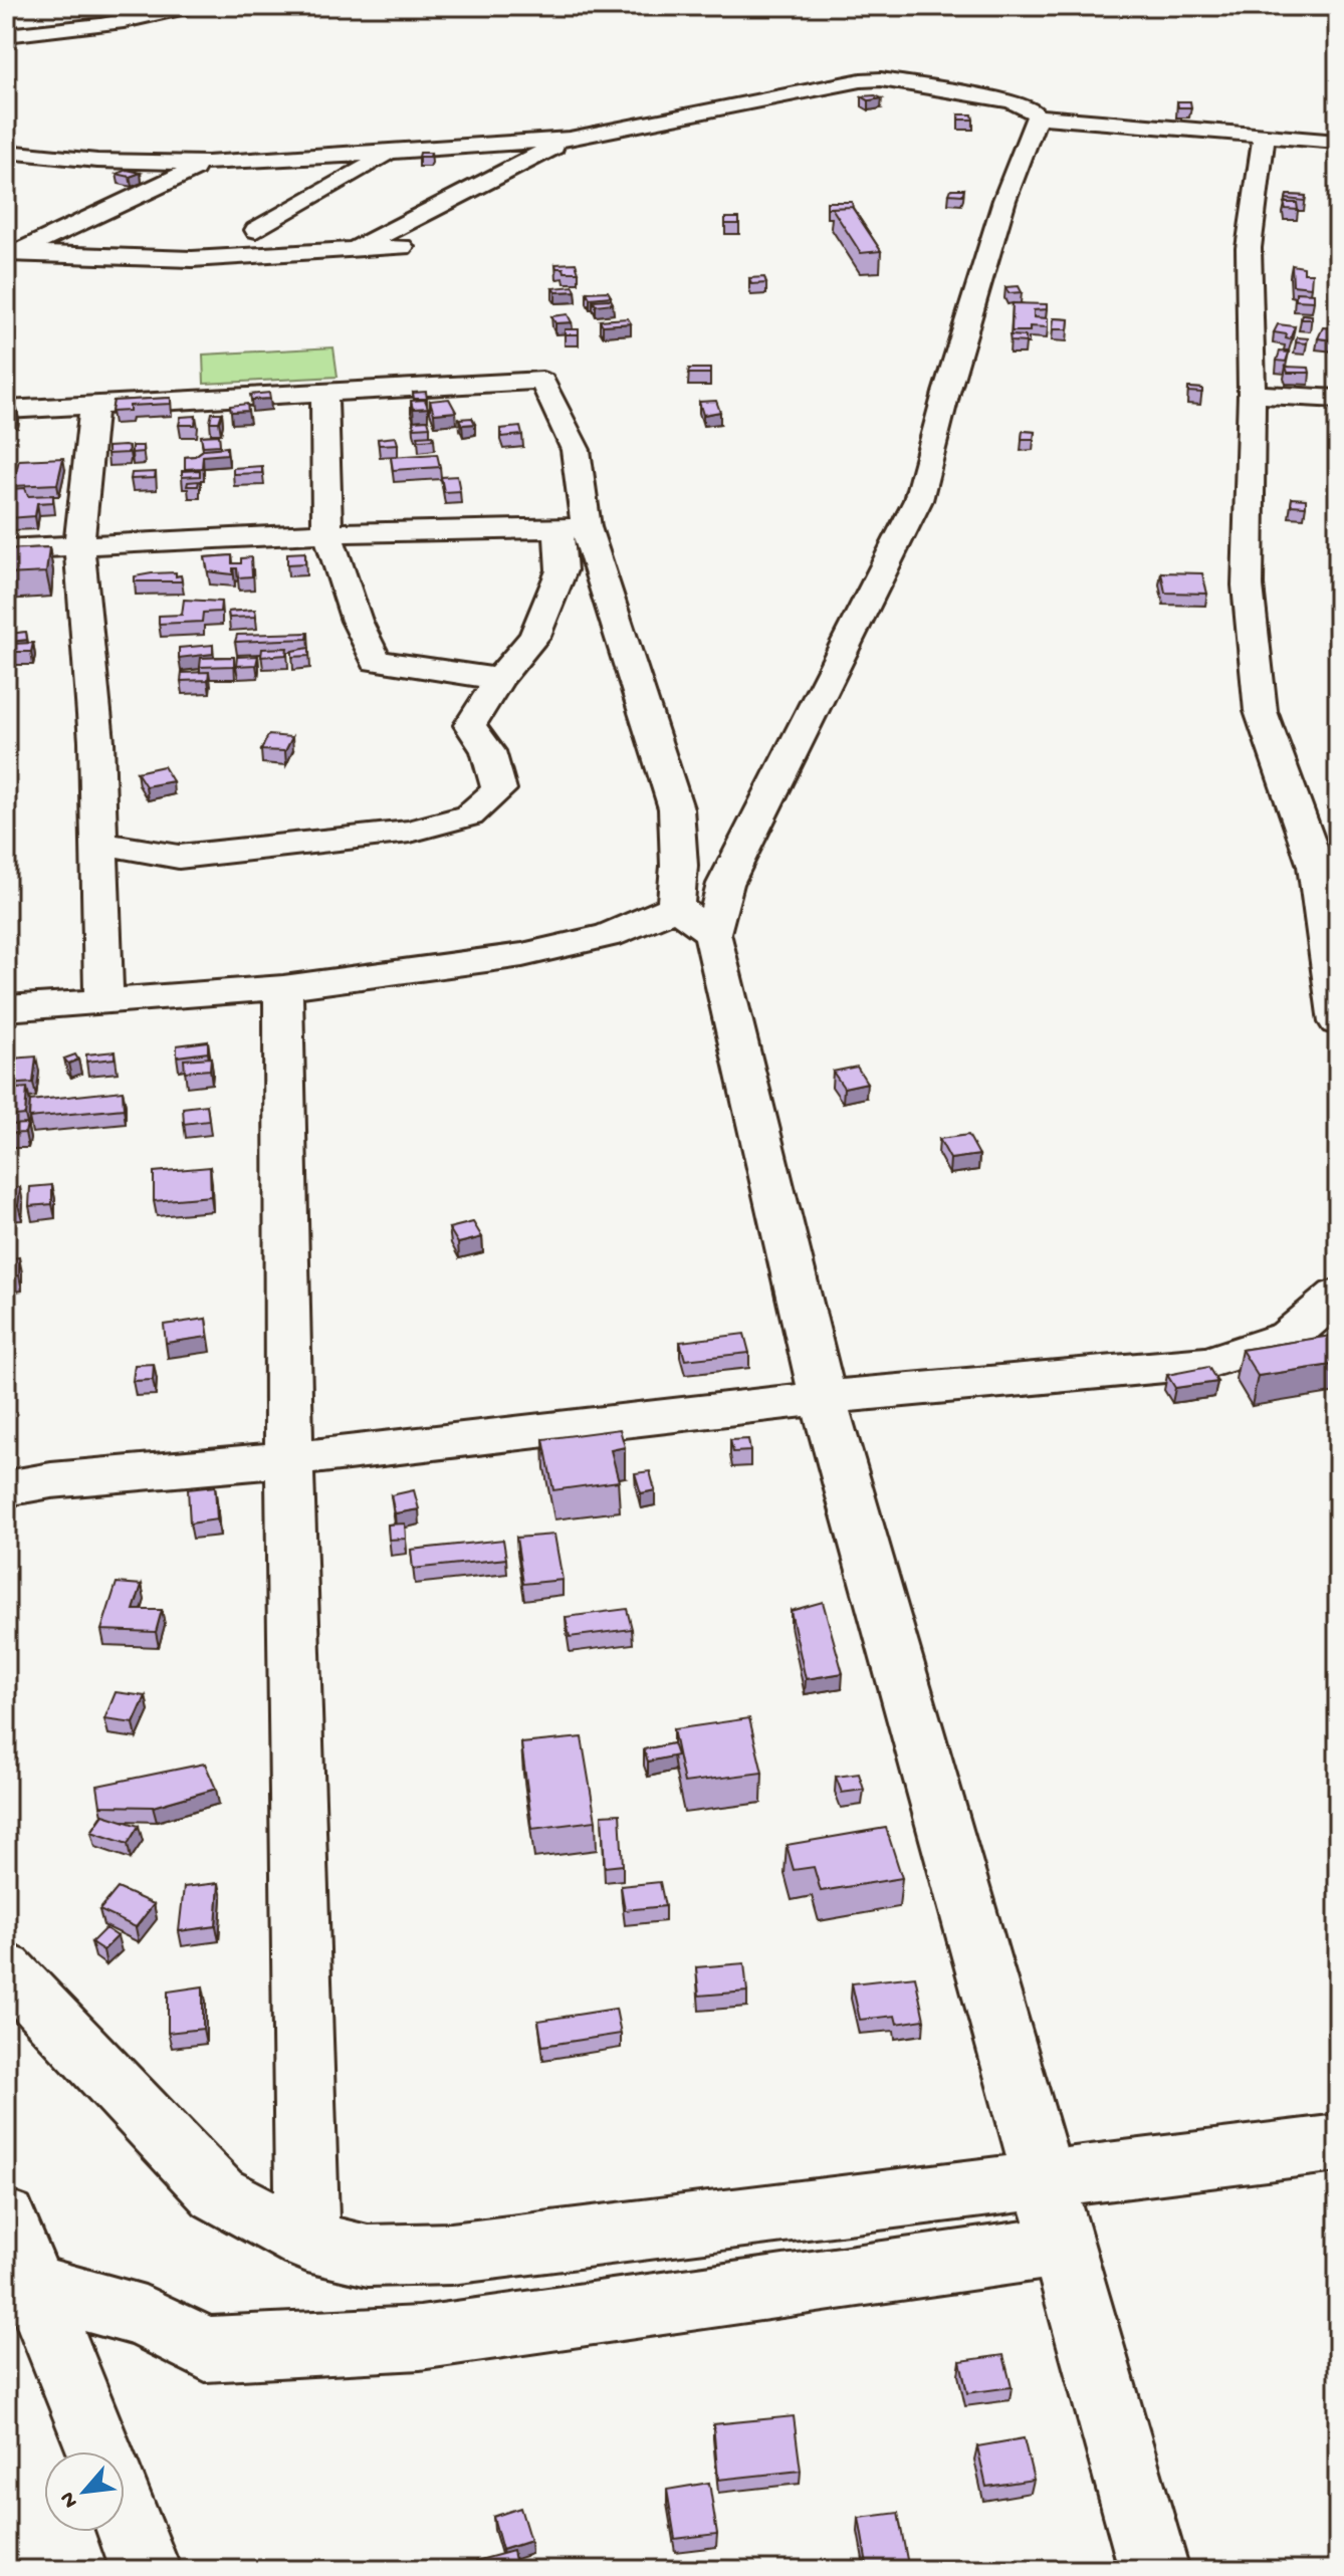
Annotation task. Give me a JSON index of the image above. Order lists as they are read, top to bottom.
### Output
{
  "north": "bottom left"
}
